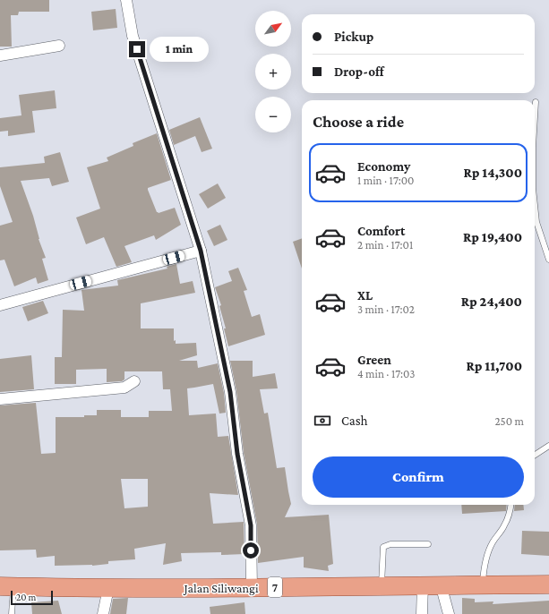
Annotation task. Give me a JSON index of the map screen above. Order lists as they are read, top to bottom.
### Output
{
  "streets": {
    "main road": ["7", "Jalan Siliwangi"]
  },
  "scale_bar": "20 m",
  "north": "top right",
  "page": {
    "map_buttons": ["+", "−"],
    "banner": ["Pickup", "Drop-off"],
    "bubble": "1 min",
    "heading": "Choose a ride",
    "list": [
      {
        "name": "Economy",
        "note": "1 min · 17:00",
        "value": "Rp 14,300"
      },
      {
        "name": "Comfort",
        "note": "2 min · 17:01",
        "value": "Rp 19,400"
      },
      {
        "name": "XL",
        "note": "3 min · 17:02",
        "value": "Rp 24,400"
      },
      {
        "name": "Green",
        "note": "4 min · 17:03",
        "value": "Rp 11,700"
      }
    ],
    "pay": ["Cash", "250 m"],
    "buttons": "Confirm",
    "scale": "20 m"
  }
}
